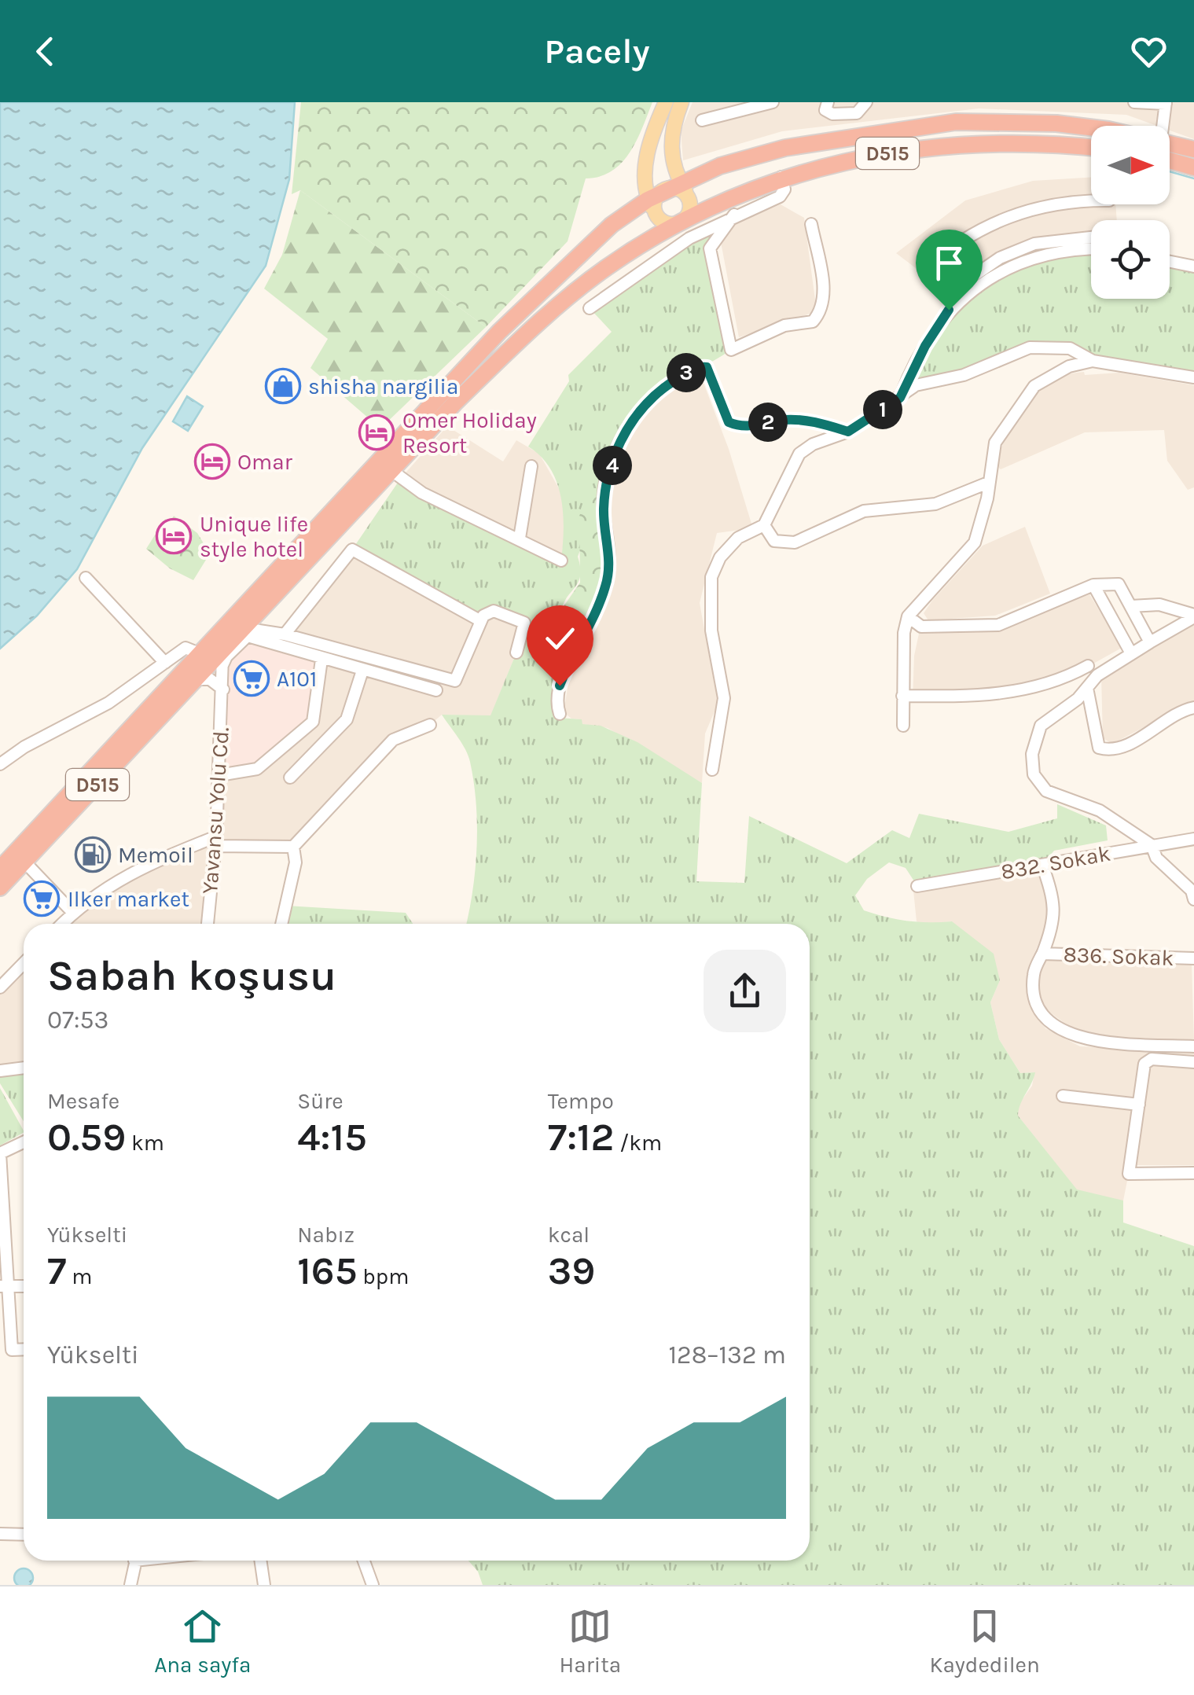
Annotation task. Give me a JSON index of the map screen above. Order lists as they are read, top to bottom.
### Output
{
  "streets": {
    "highway": ["D515"],
    "street": ["Yavansu Yolu Cd.", "832. Sokak", "836. Sokak"]
  },
  "crossings": [
    ["D515", "Yavansu Yolu Cd."]
  ],
  "places": {
    "shop": ["shisha nargilia"],
    "hotel": ["Omer Holiday Resort", "Omar", "Unique life style hotel"],
    "supermarket": ["A101", "Ilker market"],
    "fuel station": ["Memoil"]
  },
  "north": "right",
  "page": {
    "header": "Pacely",
    "pins": [
      "3",
      "1",
      "2",
      "4"
    ],
    "heading": ["Sabah koşusu", "07:53"],
    "stats": [
      ["Mesafe", "0.59 km"],
      ["Süre", "4:15"],
      ["Tempo", "7:12 /km"],
      ["Yükselti", "7 m"],
      ["Nabız", "165 bpm"],
      ["kcal", "39"]
    ],
    "chart": ["Yükselti", "128–132 m"],
    "tabs": ["Ana sayfa", "Harita", "Kaydedilen"]
  }
}
